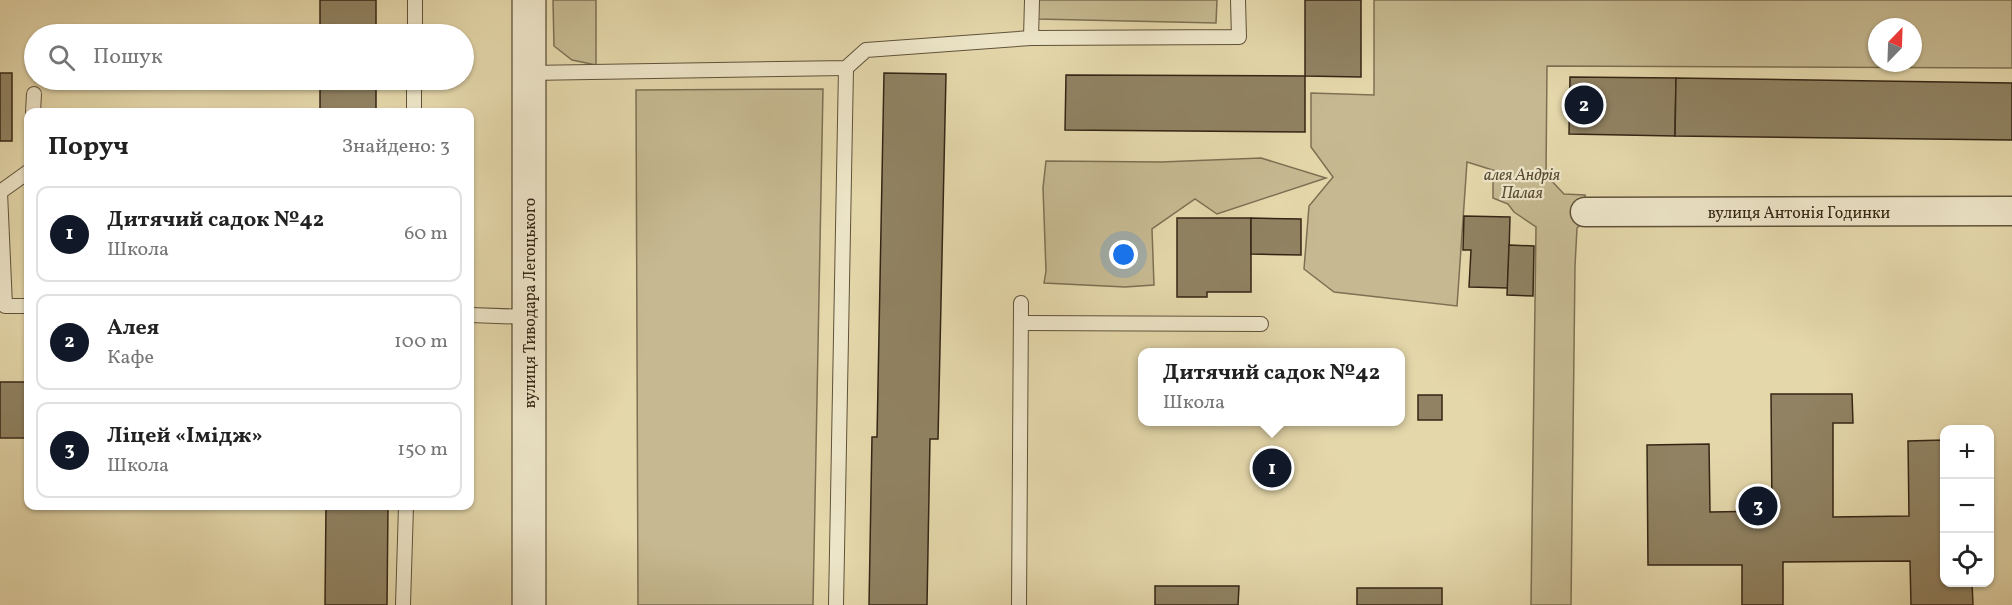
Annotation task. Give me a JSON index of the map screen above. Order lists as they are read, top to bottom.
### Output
{
  "streets": {
    "street": ["вулиця Антонія Годинки", "вулиця Тиводара Легоцького"]
  },
  "parks": ["алея Андрія Палая"],
  "north": "top right",
  "page": {
    "search": "Пошук",
    "pins": ["2", "1", "3"],
    "heading": ["Поруч", "Знайдено: 3"],
    "list": [
      {
        "mark": "1",
        "name": "Дитячий садок №42",
        "note": "Школа",
        "value": "60 m"
      },
      {
        "mark": "2",
        "name": "Алея",
        "note": "Кафе",
        "value": "100 m"
      },
      {
        "mark": "3",
        "name": "Ліцей «Імідж»",
        "note": "Школа",
        "value": "150 m"
      }
    ],
    "popup": ["Дитячий садок №42", "Школа"],
    "map_buttons": ["+", "−"]
  }
}
